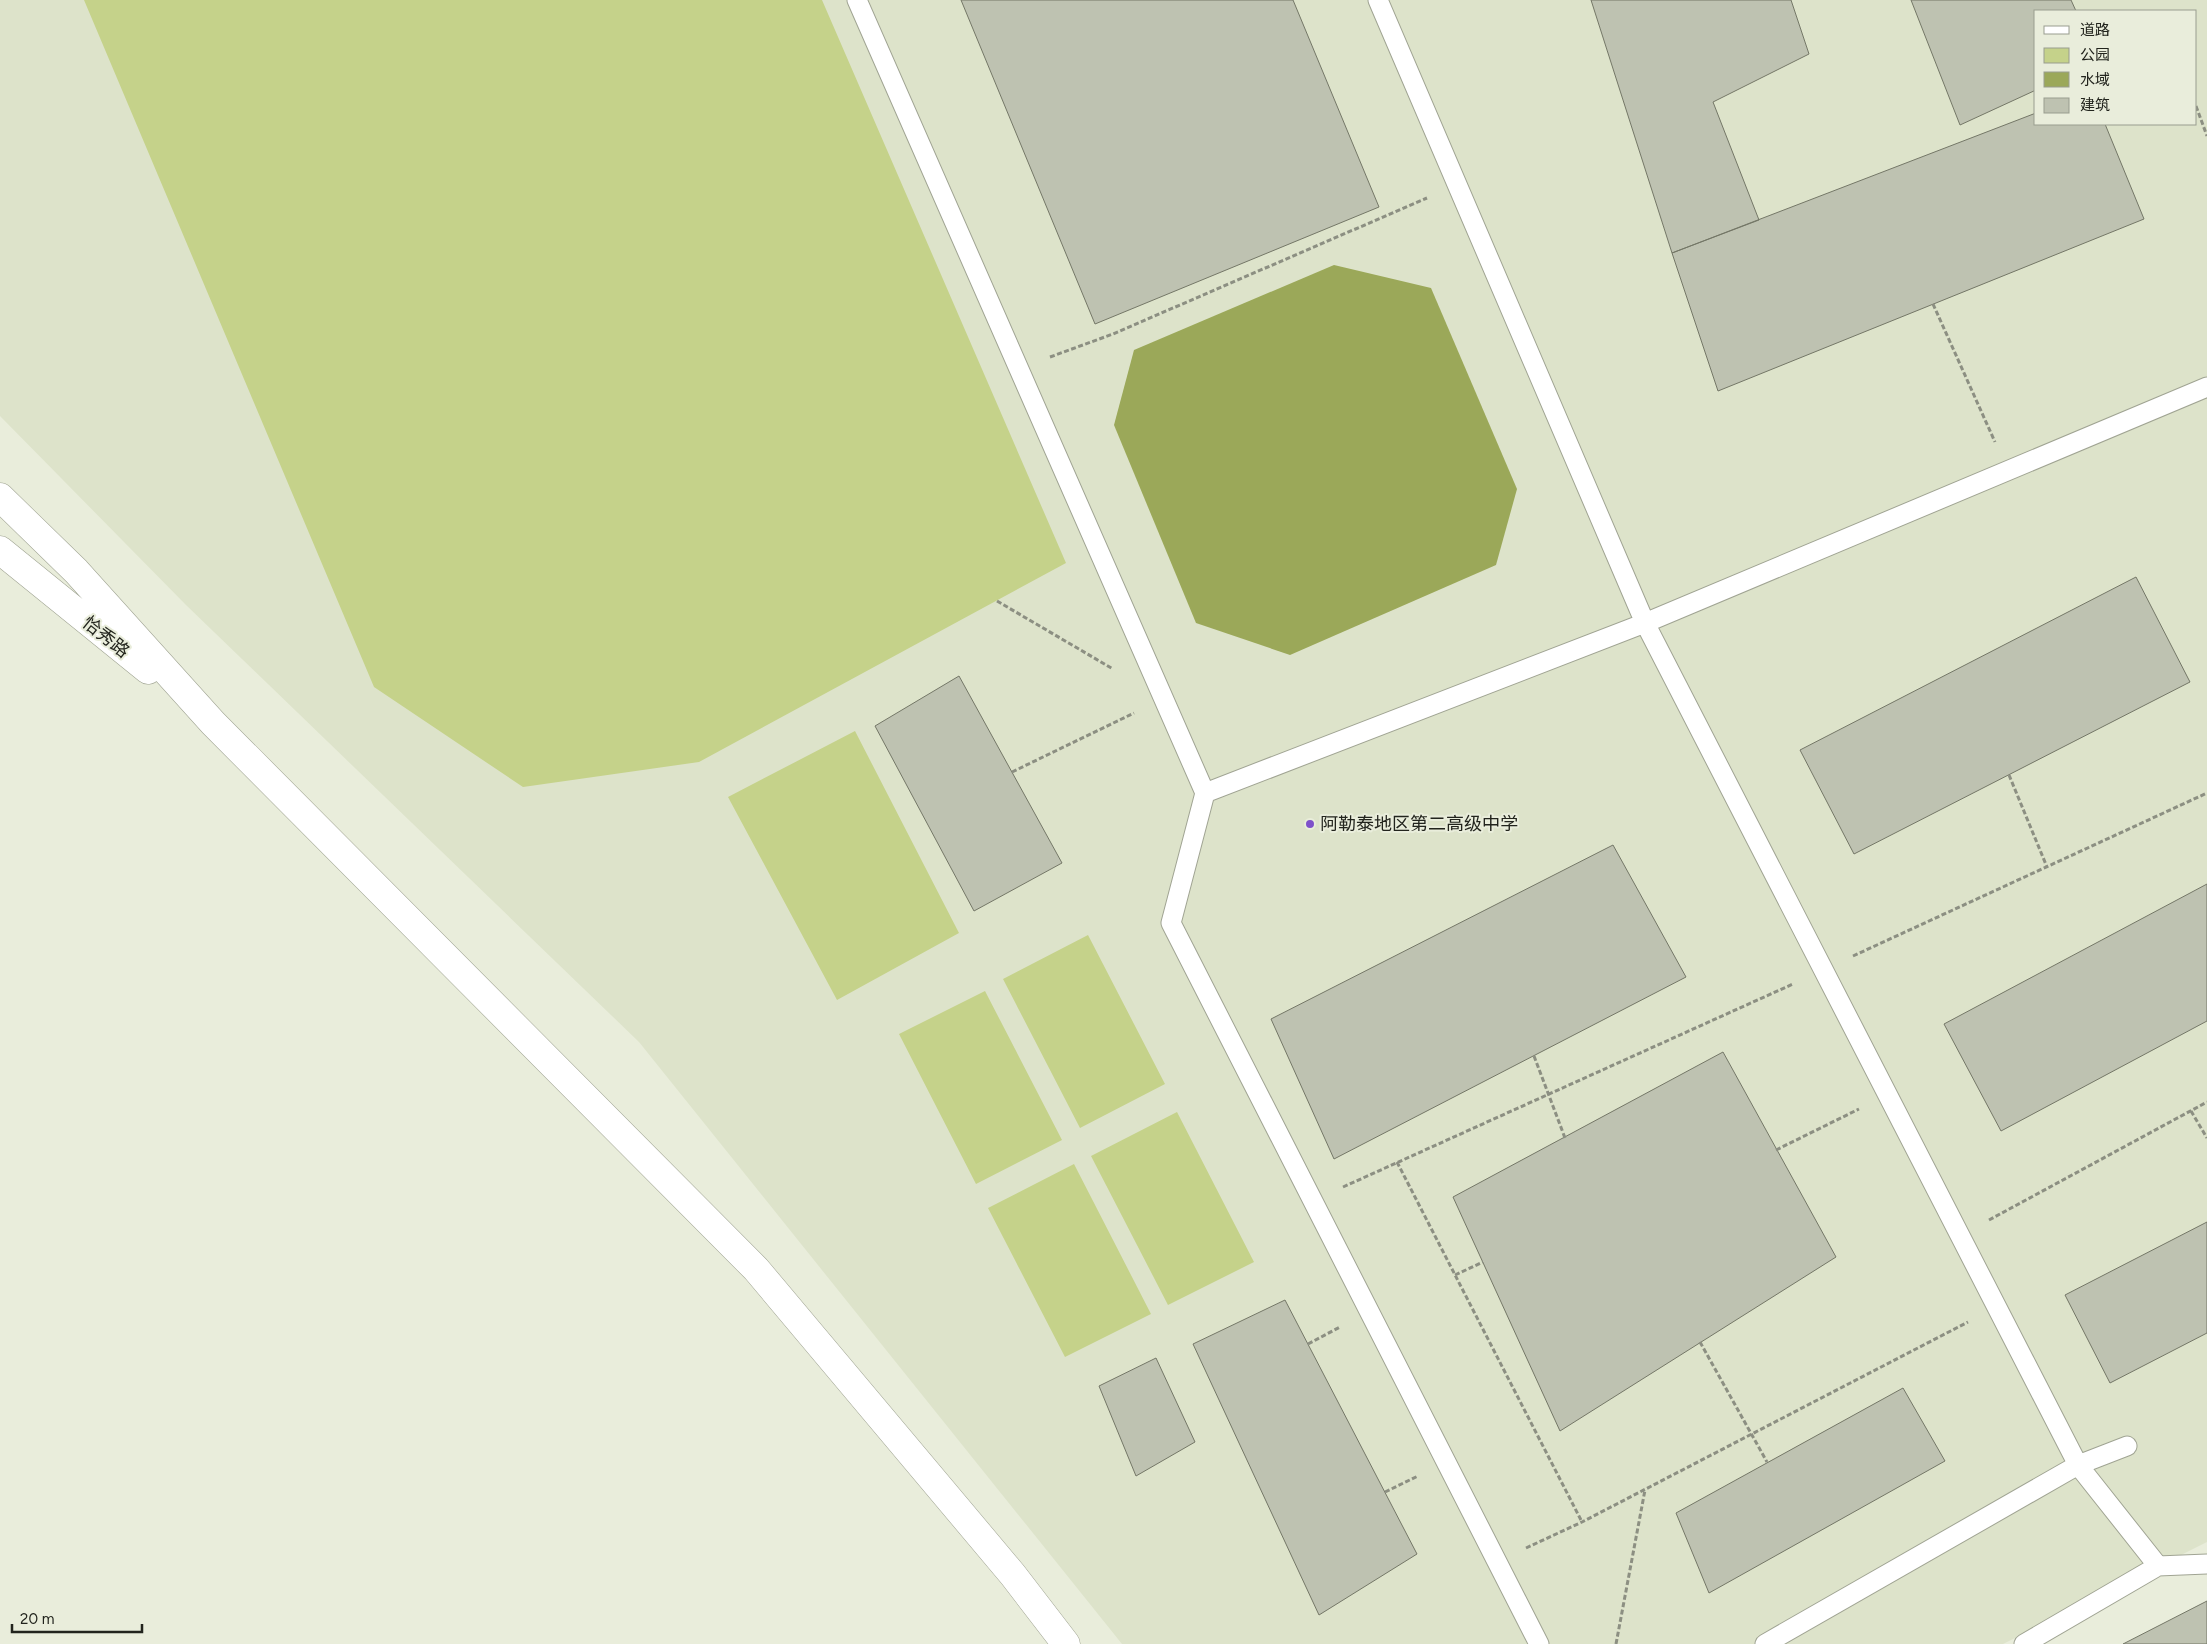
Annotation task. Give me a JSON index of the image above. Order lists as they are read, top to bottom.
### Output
{
  "streets": {
    "street": ["恰秀路"]
  },
  "places": ["阿勒泰地区第二高级中学"],
  "legend": [
    "道路",
    "公园",
    "水域",
    "建筑"
  ],
  "scale_bar": "20 m"
}
